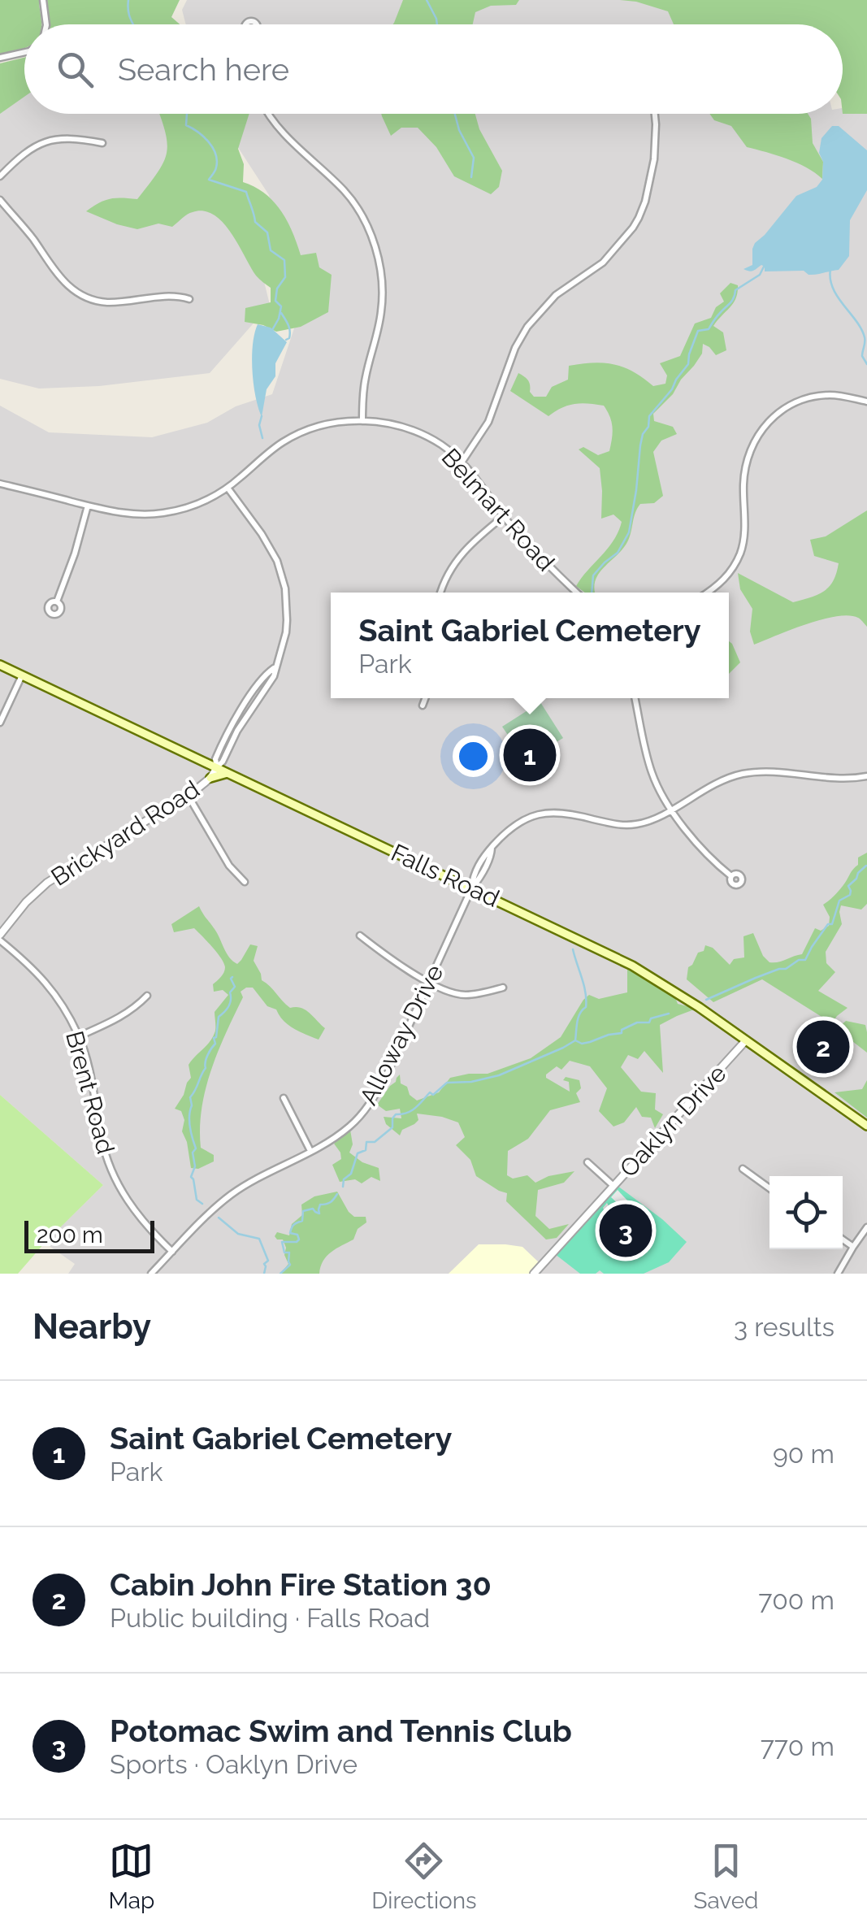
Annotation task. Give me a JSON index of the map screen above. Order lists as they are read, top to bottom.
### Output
{
  "streets": {
    "main road": ["Falls Road"],
    "street": [
      "Belmart Road",
      "Brickyard Road",
      "Alloway Drive",
      "Brent Road",
      "Oaklyn Drive"
    ]
  },
  "crossings": [
    ["Belmart Road", "Brickyard Road"],
    ["Brickyard Road", "Falls Road"],
    ["Brickyard Road", "Brent Road"],
    ["Falls Road", "Alloway Drive"],
    ["Falls Road", "Oaklyn Drive"],
    ["Alloway Drive", "Brent Road"]
  ],
  "scale_bar": "200 m",
  "page": {
    "search": "Search here",
    "popup": ["Saint Gabriel Cemetery", "Park"],
    "pins": ["1", "2", "3"],
    "scale": "200 m",
    "heading": ["Nearby", "3 results"],
    "list": [
      {
        "mark": "1",
        "name": "Saint Gabriel Cemetery",
        "note": "Park",
        "value": "90 m"
      },
      {
        "mark": "2",
        "name": "Cabin John Fire Station 30",
        "note": "Public building · Falls Road",
        "value": "700 m"
      },
      {
        "mark": "3",
        "name": "Potomac Swim and Tennis Club",
        "note": "Sports · Oaklyn Drive",
        "value": "770 m"
      }
    ],
    "nav": ["Map", "Directions", "Saved"]
  }
}
